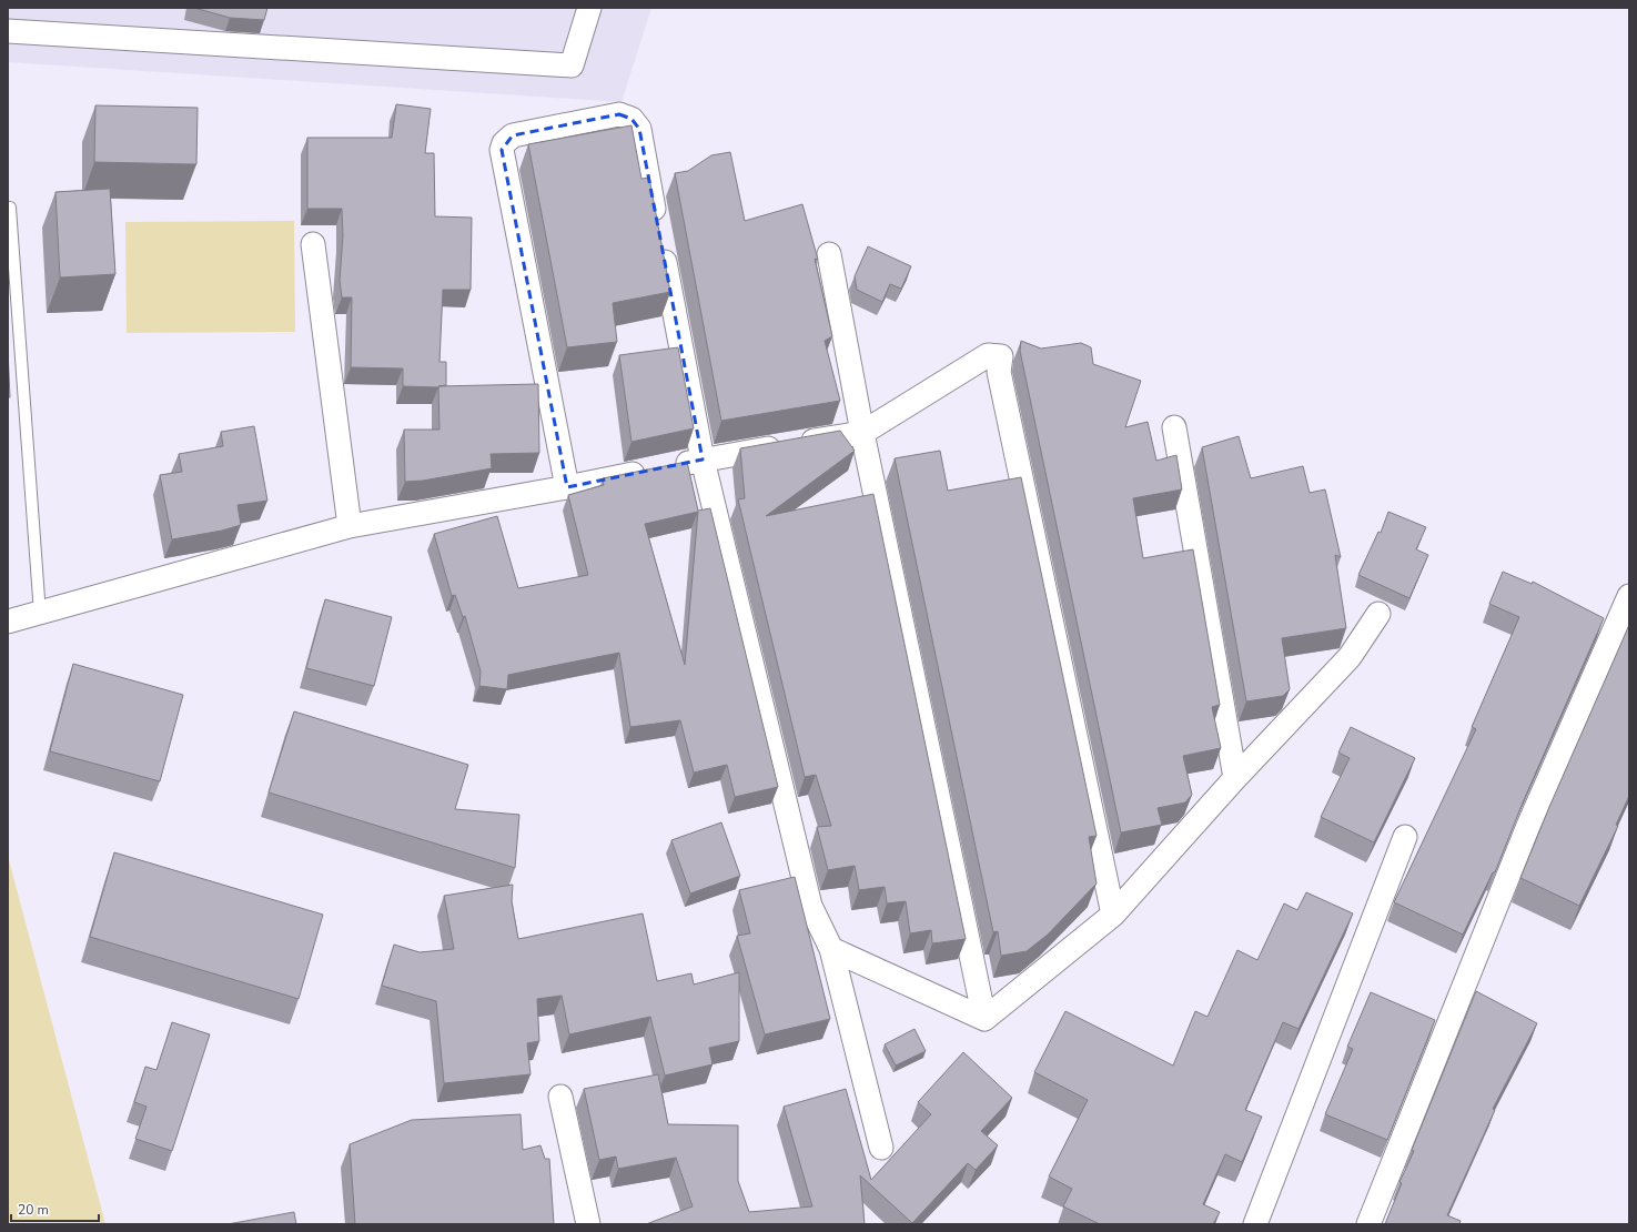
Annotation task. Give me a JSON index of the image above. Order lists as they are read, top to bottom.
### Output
{
  "scale_bar": "20 m"
}
